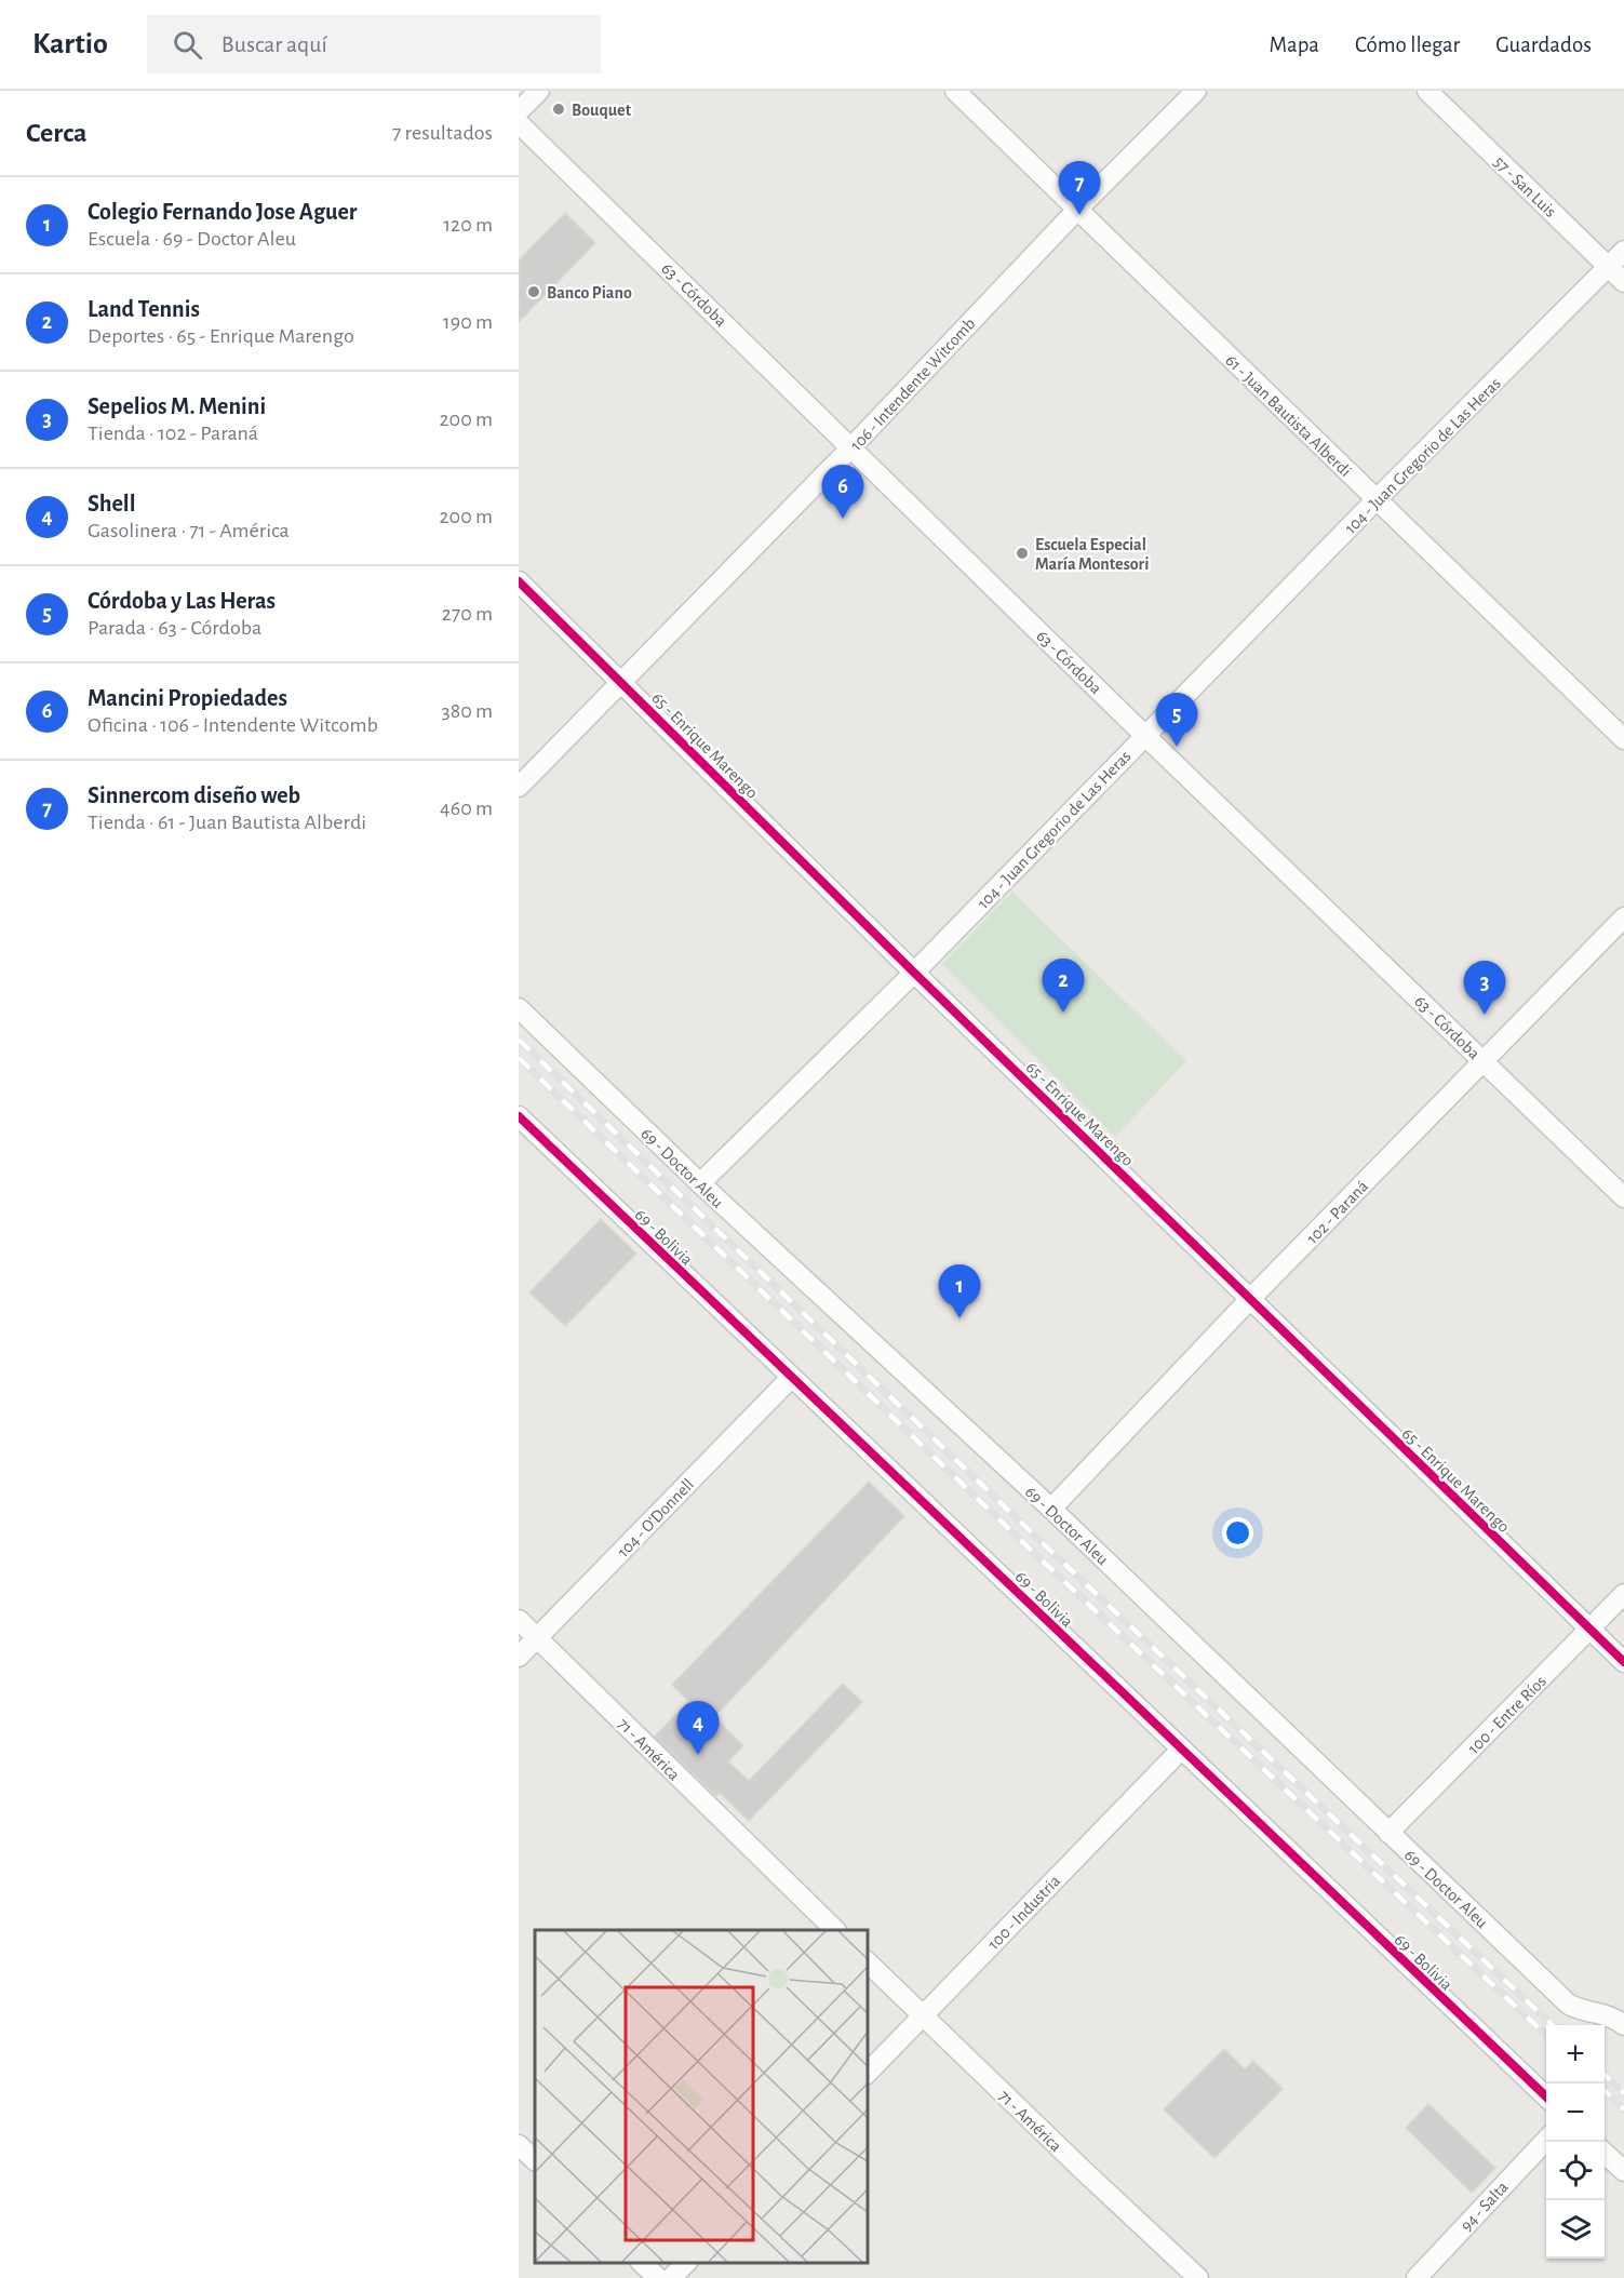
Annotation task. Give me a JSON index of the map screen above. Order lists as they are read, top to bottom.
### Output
{
  "streets": {
    "street": [
      "57 - San Luis",
      "63 - Córdoba",
      "106 - Intendente Witcomb",
      "61 - Juan Bautista Alberdi",
      "104 - Juan Gregorio de Las Heras",
      "65 - Enrique Marengo",
      "69 - Doctor Aleu",
      "102 - Paraná",
      "69 - Bolivia",
      "104 - O'Donnell",
      "100 - Entre Ríos",
      "71 - América",
      "100 - Industria",
      "94 - Salta"
    ]
  },
  "crossings": [
    ["57 - San Luis", "104 - Juan Gregorio de Las Heras"],
    ["63 - Córdoba", "106 - Intendente Witcomb"],
    ["63 - Córdoba", "104 - Juan Gregorio de Las Heras"],
    ["63 - Córdoba", "102 - Paraná"],
    ["106 - Intendente Witcomb", "61 - Juan Bautista Alberdi"],
    ["106 - Intendente Witcomb", "65 - Enrique Marengo"],
    ["61 - Juan Bautista Alberdi", "104 - Juan Gregorio de Las Heras"],
    ["104 - Juan Gregorio de Las Heras", "65 - Enrique Marengo"],
    ["104 - Juan Gregorio de Las Heras", "69 - Doctor Aleu"],
    ["65 - Enrique Marengo", "102 - Paraná"],
    ["65 - Enrique Marengo", "100 - Entre Ríos"],
    ["69 - Doctor Aleu", "102 - Paraná"],
    ["69 - Doctor Aleu", "100 - Entre Ríos"],
    ["69 - Bolivia", "104 - O'Donnell"],
    ["69 - Bolivia", "100 - Industria"],
    ["104 - O'Donnell", "71 - América"],
    ["71 - América", "100 - Industria"]
  ],
  "places": ["Bouquet", "Banco Piano", "Escuela Especial María Montesori"],
  "page": {
    "header": "Kartio",
    "search": "Buscar aquí",
    "nav": ["Mapa", "Cómo llegar", "Guardados"],
    "heading": ["Cerca", "7 resultados"],
    "pins": [
      "7",
      "6",
      "5",
      "2",
      "3",
      "1",
      "4"
    ],
    "list": [
      {
        "mark": "1",
        "name": "Colegio Fernando Jose Aguer",
        "note": "Escuela · 69 - Doctor Aleu",
        "value": "120 m"
      },
      {
        "mark": "2",
        "name": "Land Tennis",
        "note": "Deportes · 65 - Enrique Marengo",
        "value": "190 m"
      },
      {
        "mark": "3",
        "name": "Sepelios M. Menini",
        "note": "Tienda · 102 - Paraná",
        "value": "200 m"
      },
      {
        "mark": "4",
        "name": "Shell",
        "note": "Gasolinera · 71 - América",
        "value": "200 m"
      },
      {
        "mark": "5",
        "name": "Córdoba y Las Heras",
        "note": "Parada · 63 - Córdoba",
        "value": "270 m"
      },
      {
        "mark": "6",
        "name": "Mancini Propiedades",
        "note": "Oficina · 106 - Intendente Witcomb",
        "value": "380 m"
      },
      {
        "mark": "7",
        "name": "Sinnercom diseño web",
        "note": "Tienda · 61 - Juan Bautista Alberdi",
        "value": "460 m"
      }
    ],
    "map_buttons": ["+", "−"]
  }
}
